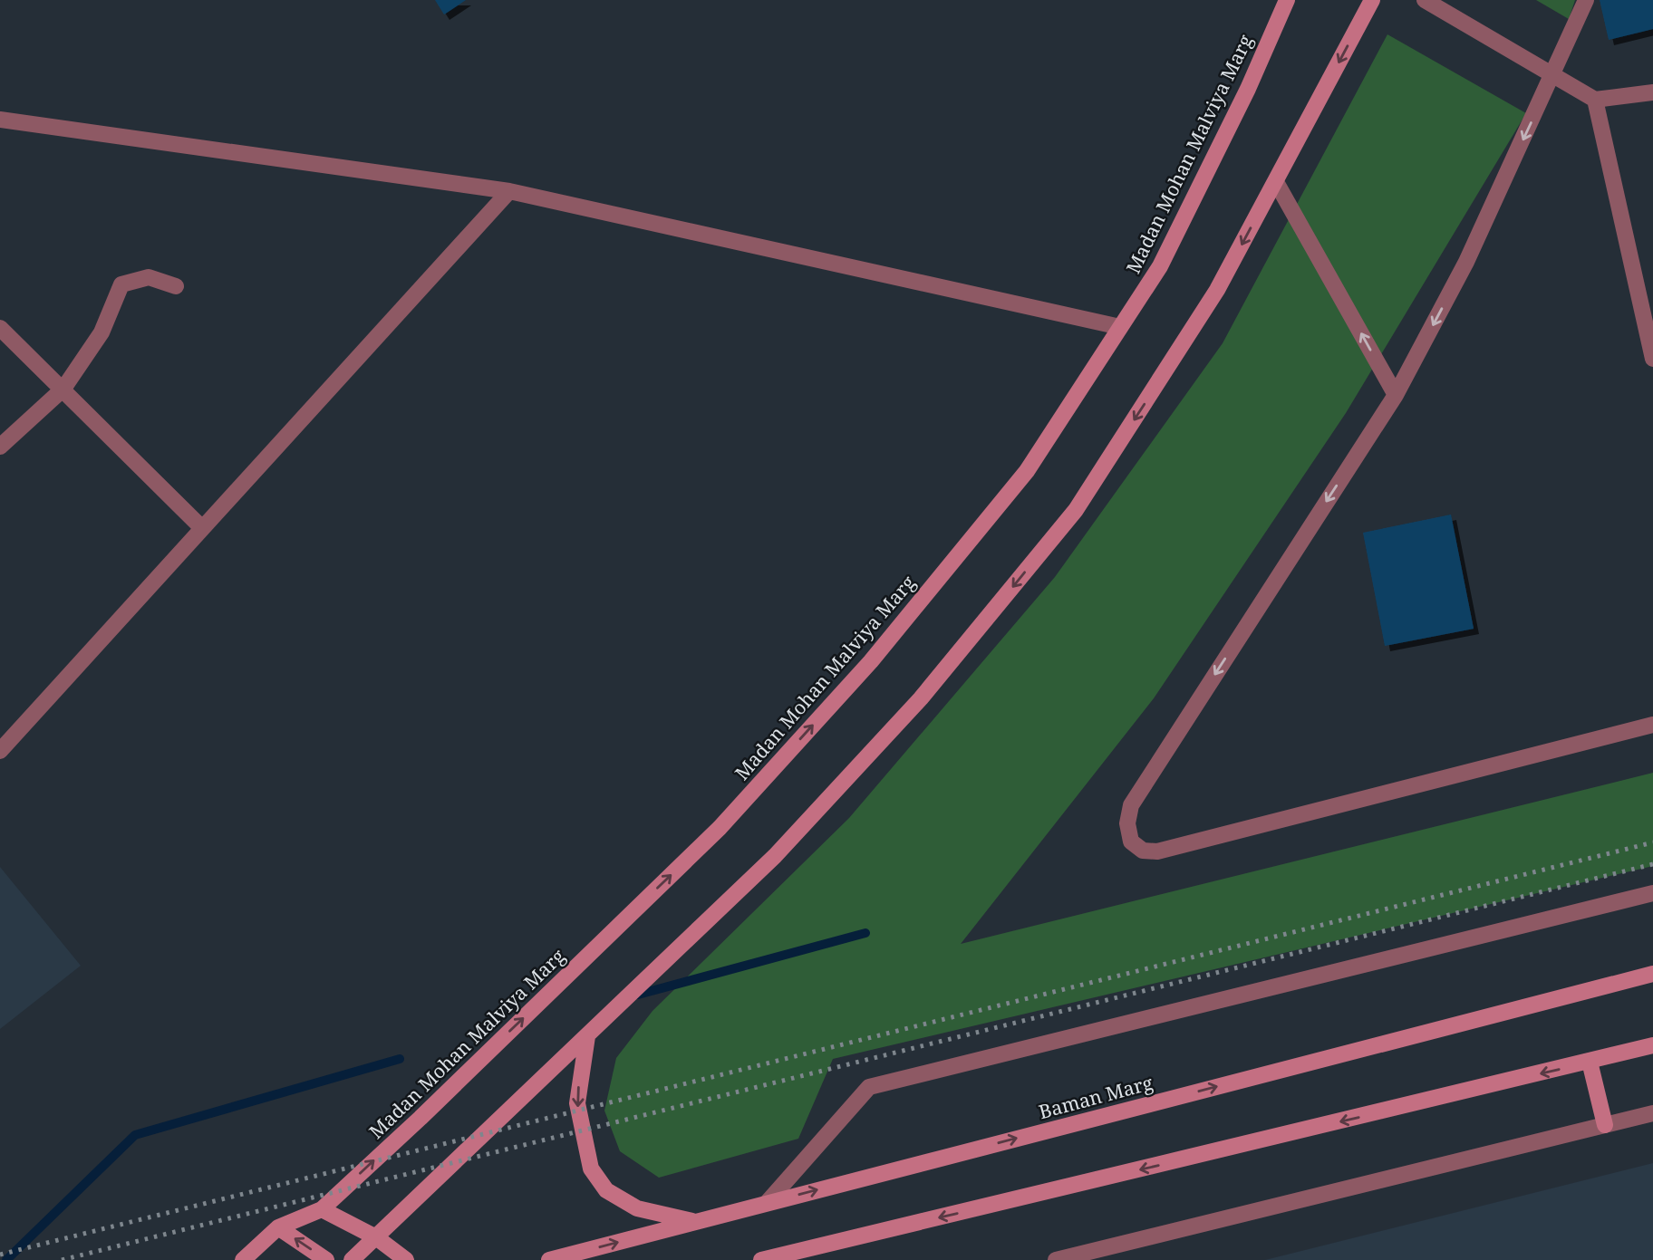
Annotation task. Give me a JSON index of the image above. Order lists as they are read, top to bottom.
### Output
{
  "streets": {
    "main road": ["Madan Mohan Malviya Marg", "Baman Marg"]
  }
}
